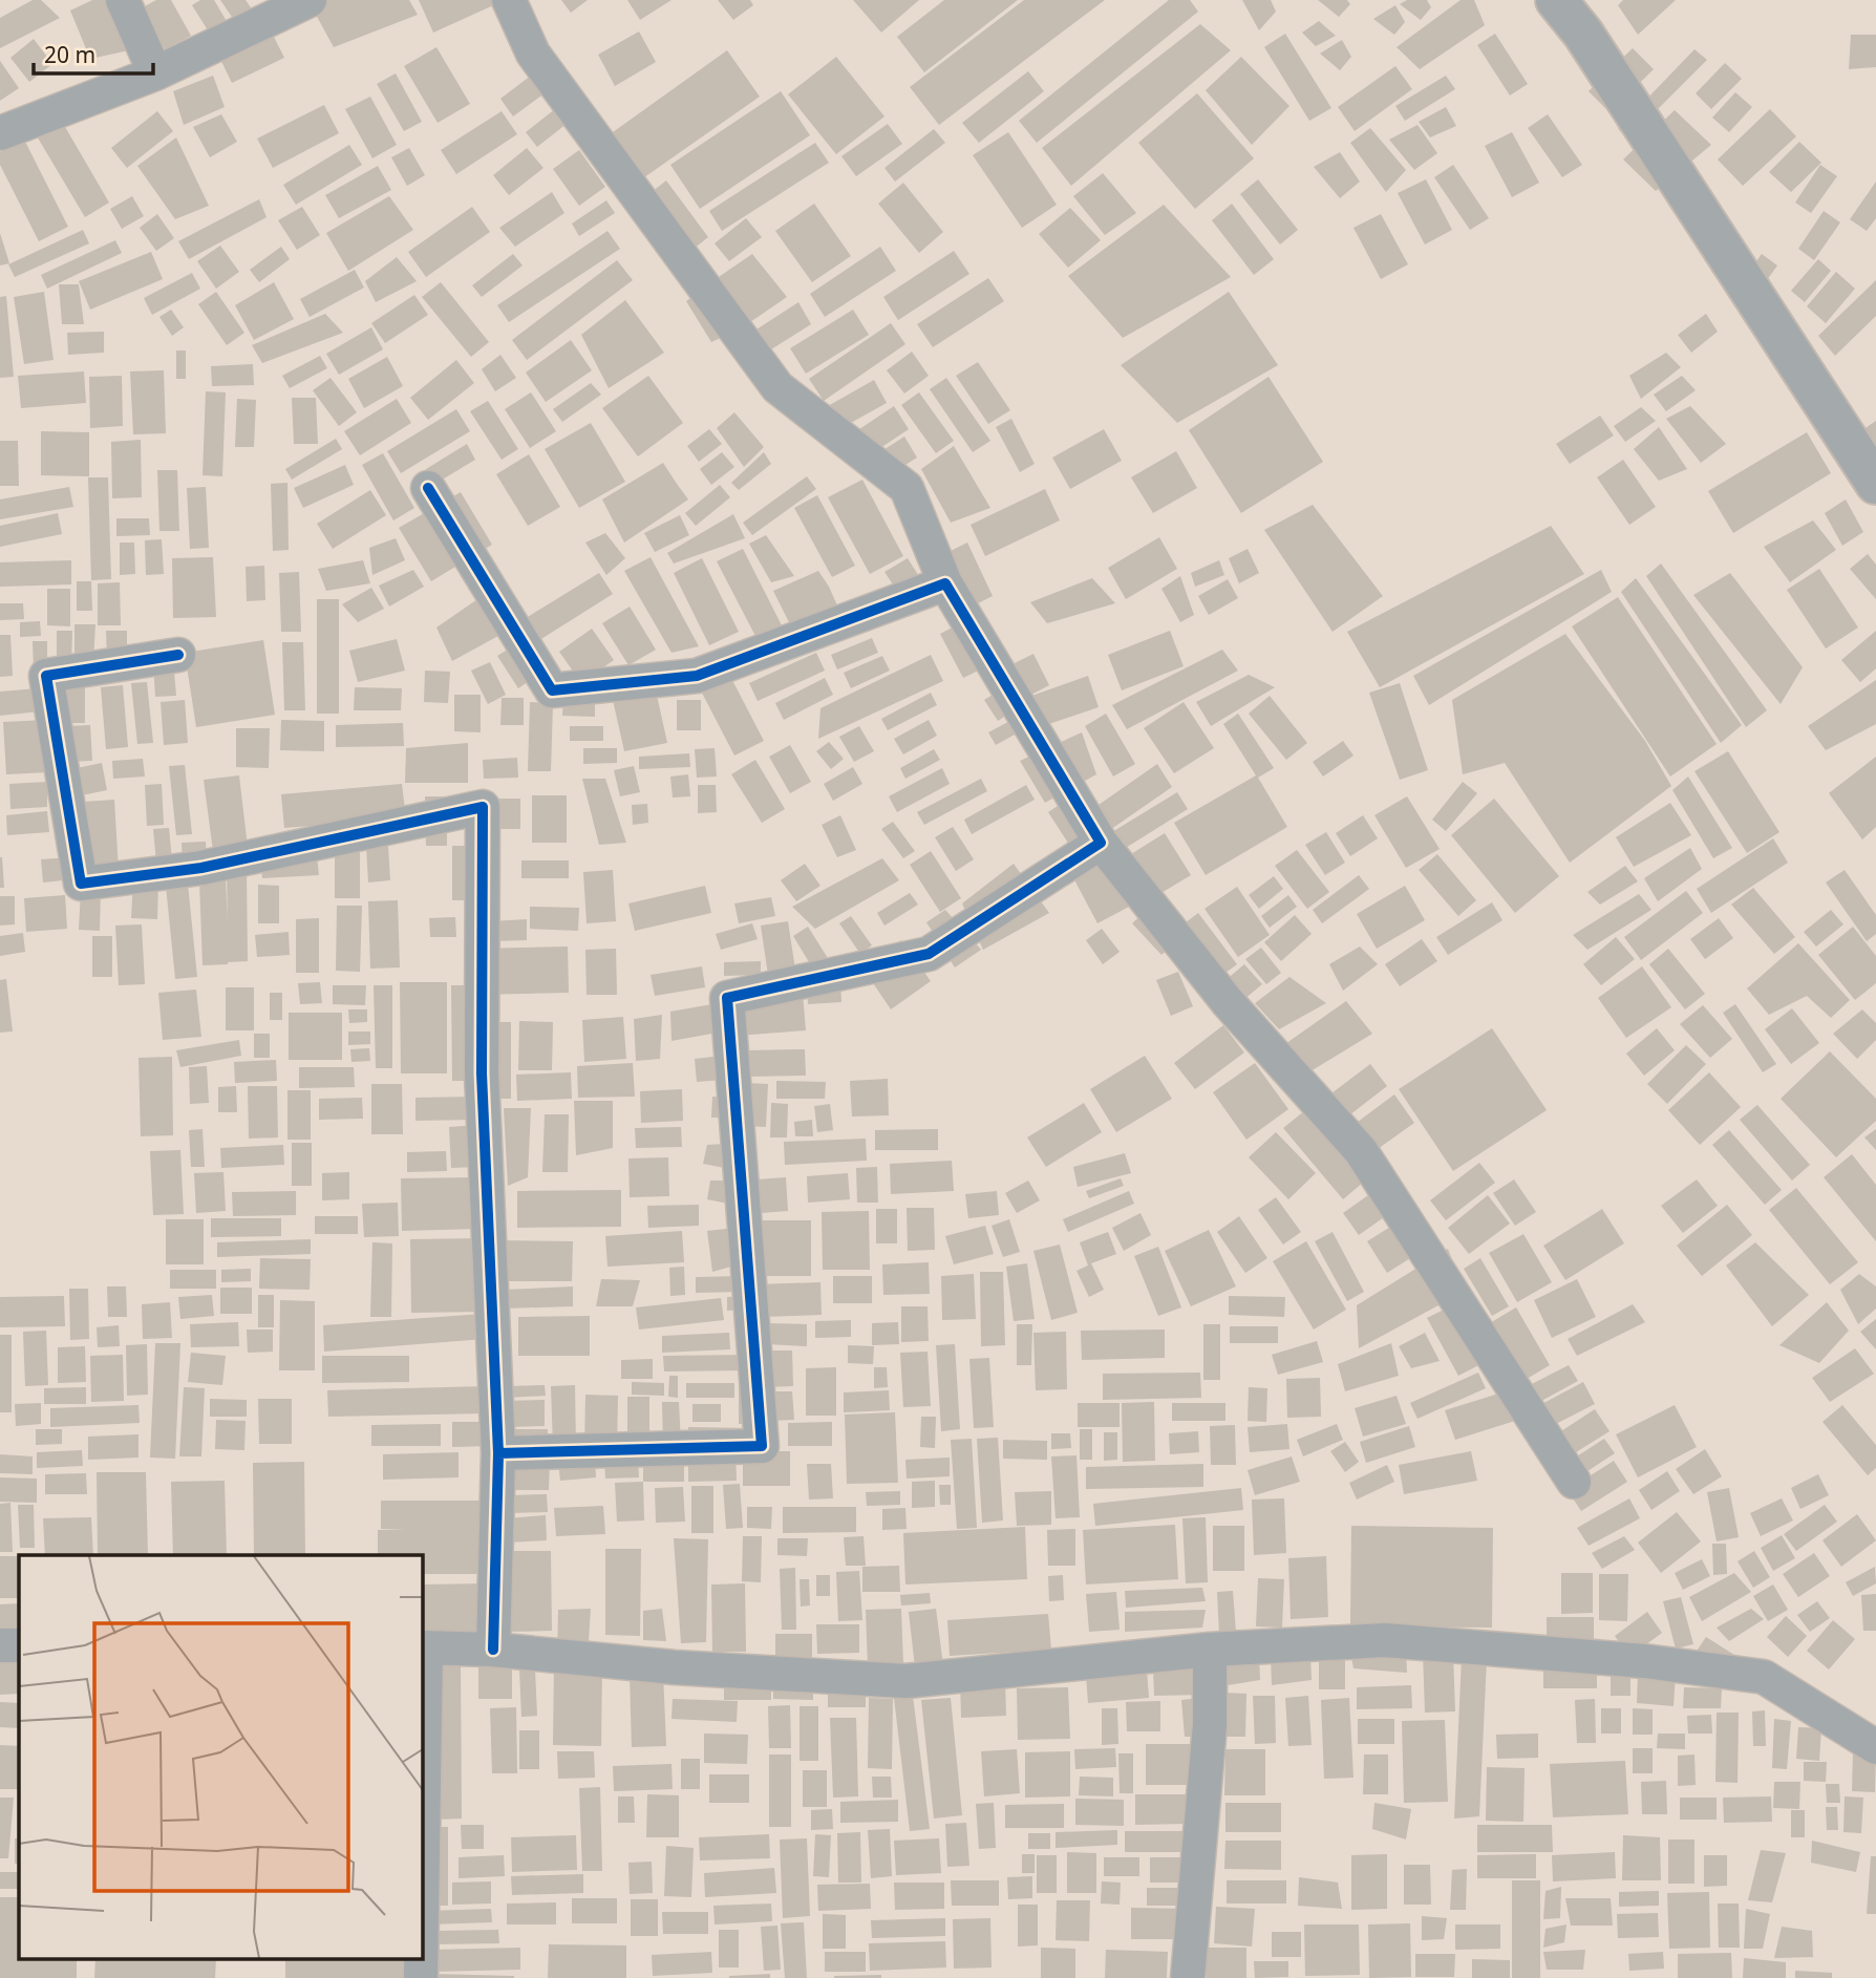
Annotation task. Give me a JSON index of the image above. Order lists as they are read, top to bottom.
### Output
{
  "scale_bar": "20 m"
}
